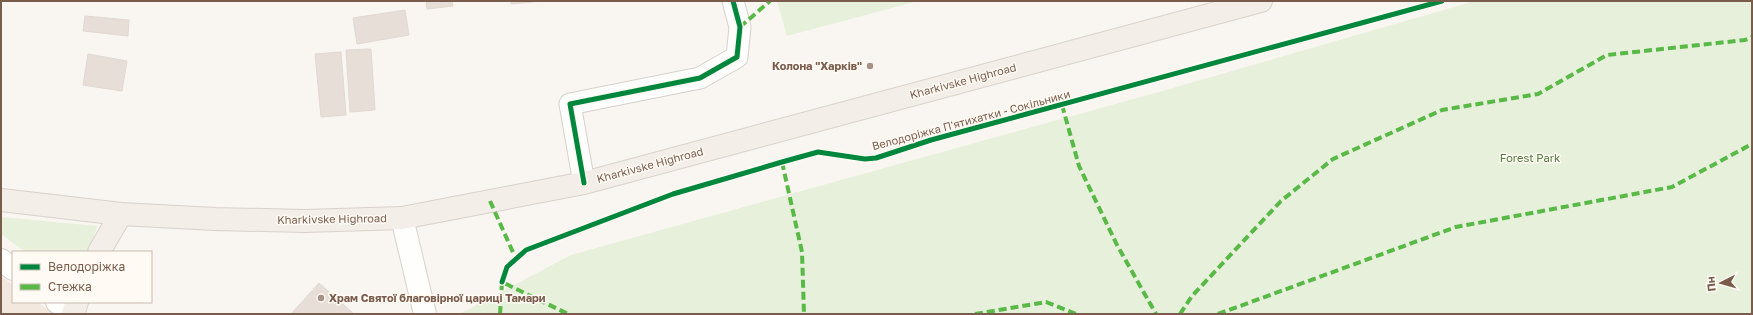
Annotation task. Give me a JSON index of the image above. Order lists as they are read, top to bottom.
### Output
{
  "streets": {
    "main road": ["Kharkivske Highroad"],
    "cycle path": ["Велодоріжка П'ятихатки - Сокільники"]
  },
  "parks": ["Forest Park"],
  "places": ["Колона \"Харків\"", "Храм Святої благовірної цариці Тамари"],
  "legend": ["Велодоріжка", "Стежка"],
  "north": "left"
}
